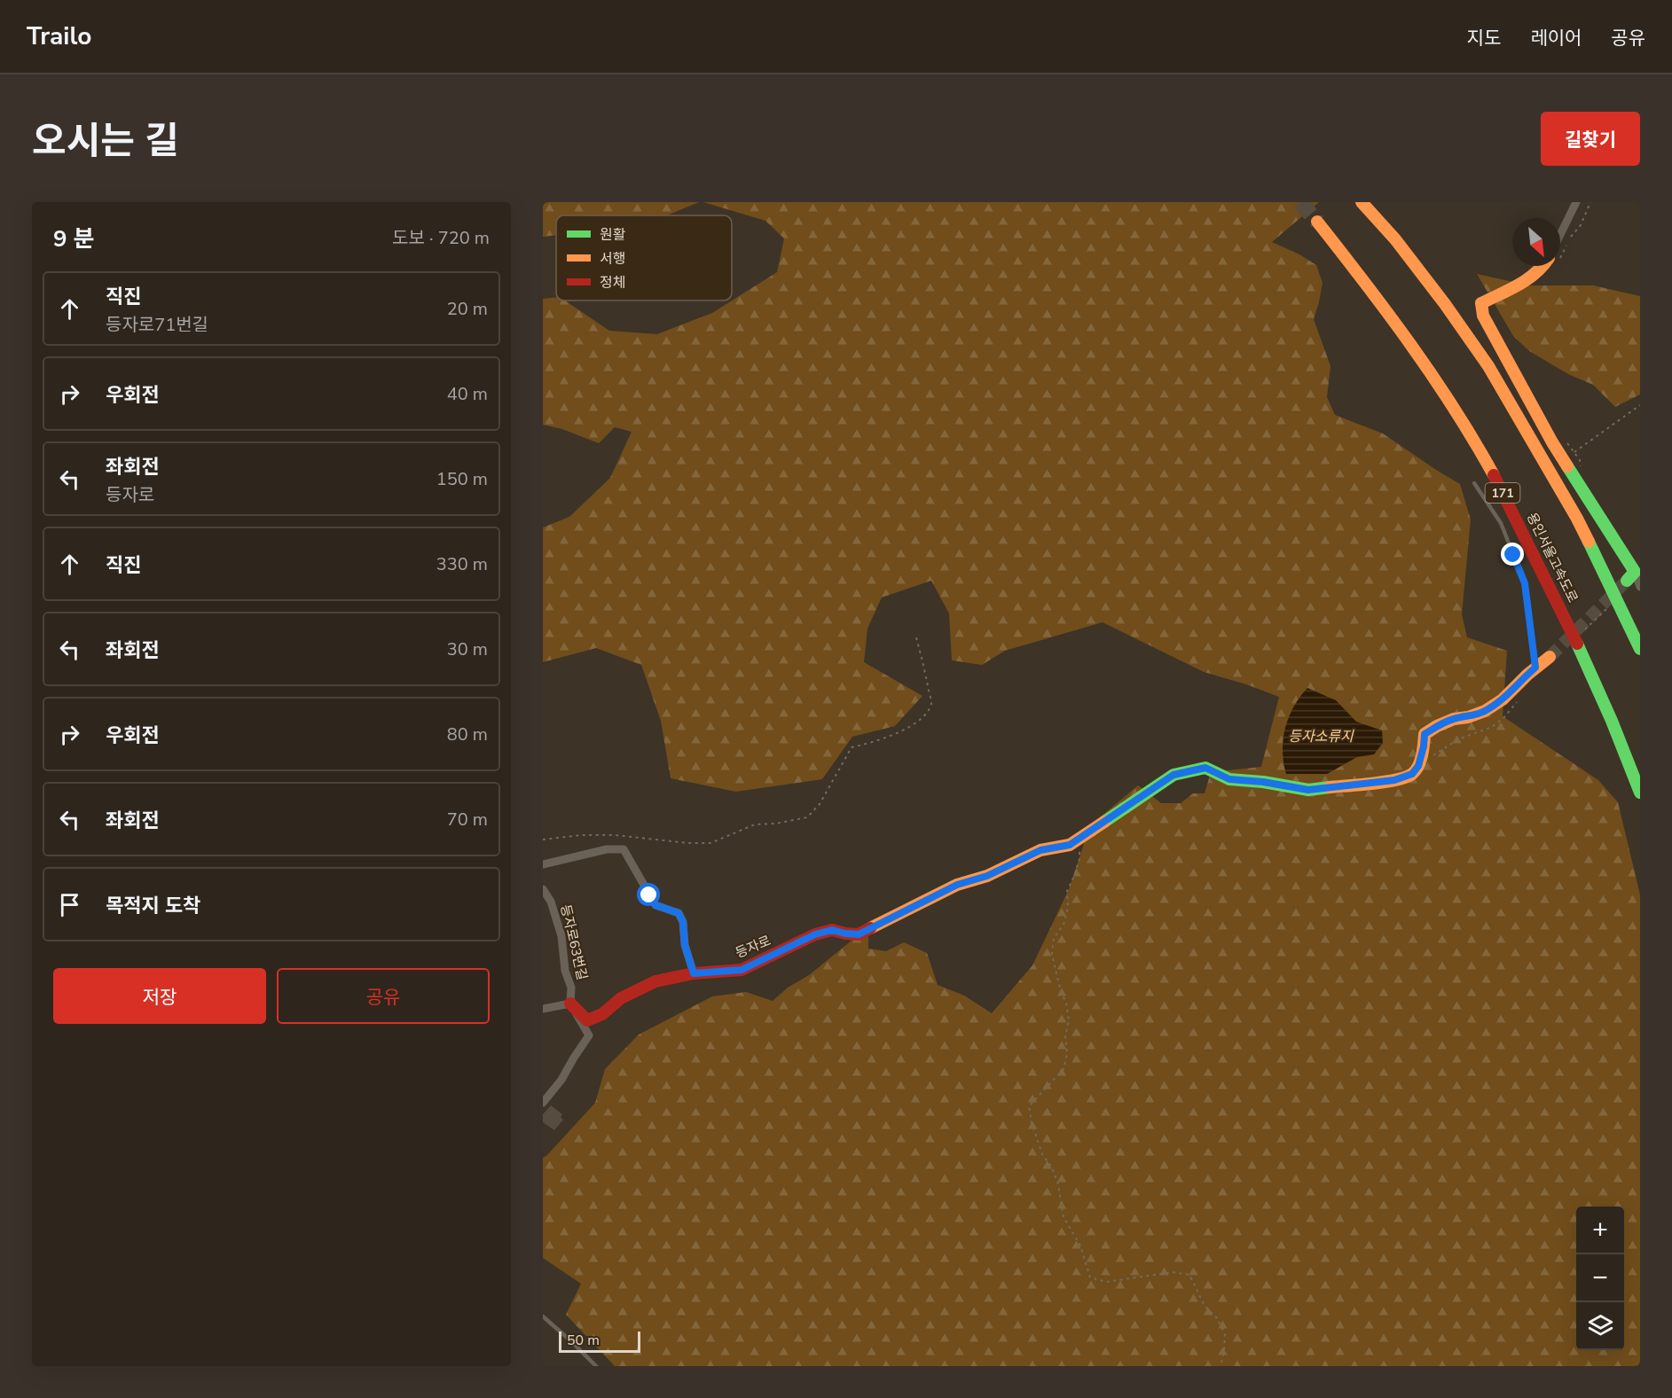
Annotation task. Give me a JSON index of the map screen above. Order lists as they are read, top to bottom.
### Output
{
  "streets": {
    "main road": ["171", "용인서울고속도로", "등자로"],
    "street": ["등자로63번길"]
  },
  "crossings": [
    ["등자로63번길", "등자로"]
  ],
  "water": ["등자소류지"],
  "legend": ["원활", "서행", "정체"],
  "scale_bar": "50 m",
  "north": "bottom right",
  "page": {
    "header": "Trailo",
    "nav": ["지도", "레이어", "공유"],
    "title": "오시는 길",
    "buttons": [
      "길찾기",
      ["저장", "공유"]
    ],
    "heading": ["9 분", "도보 · 720 m"],
    "list": [
      ["직진", "등자로71번길", "20 m"],
      ["우회전", "40 m"],
      ["좌회전", "등자로", "150 m"],
      ["직진", "330 m"],
      ["좌회전", "30 m"],
      ["우회전", "80 m"],
      ["좌회전", "70 m"],
      "목적지 도착"
    ],
    "map_buttons": ["+", "−"],
    "scale": "50 m"
  }
}
